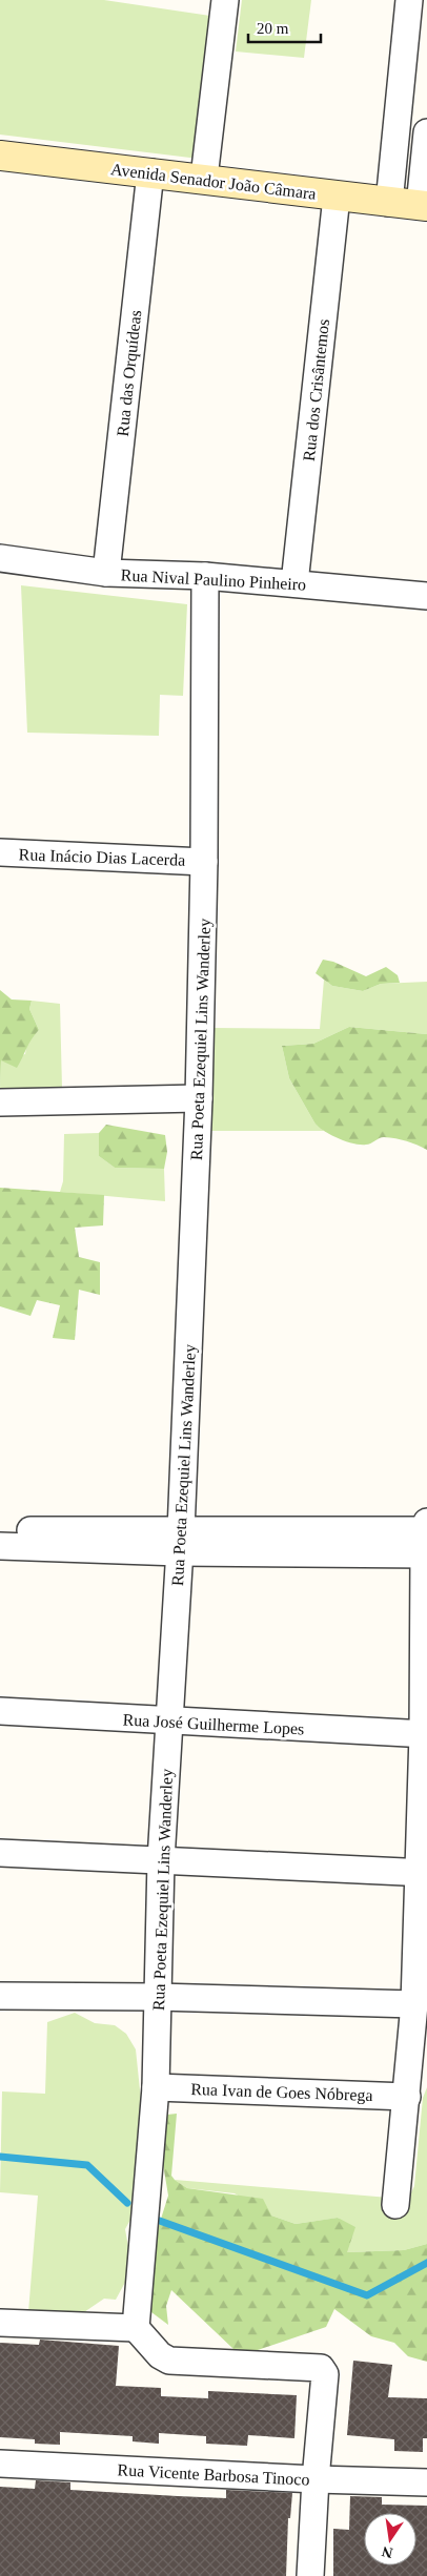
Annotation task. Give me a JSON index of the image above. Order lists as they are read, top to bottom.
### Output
{
  "streets": {
    "main road": ["Avenida Senador João Câmara"],
    "street": [
      "Rua das Orquídeas",
      "Rua dos Crisântemos",
      "Rua Nival Paulino Pinheiro",
      "Rua Inácio Dias Lacerda",
      "Rua Poeta Ezequiel Lins Wanderley",
      "Rua José Guilherme Lopes",
      "Rua Ivan de Goes Nóbrega",
      "Rua Vicente Barbosa Tinoco"
    ]
  },
  "crossings": [
    ["Avenida Senador João Câmara", "Rua das Orquídeas"],
    ["Avenida Senador João Câmara", "Rua dos Crisântemos"],
    ["Rua das Orquídeas", "Rua Nival Paulino Pinheiro"],
    ["Rua dos Crisântemos", "Rua Nival Paulino Pinheiro"],
    ["Rua Nival Paulino Pinheiro", "Rua Poeta Ezequiel Lins Wanderley"],
    ["Rua Inácio Dias Lacerda", "Rua Poeta Ezequiel Lins Wanderley"],
    ["Rua Poeta Ezequiel Lins Wanderley", "Rua José Guilherme Lopes"],
    ["Rua Poeta Ezequiel Lins Wanderley", "Rua Ivan de Goes Nóbrega"]
  ],
  "scale_bar": "20 m",
  "north": "bottom"
}
